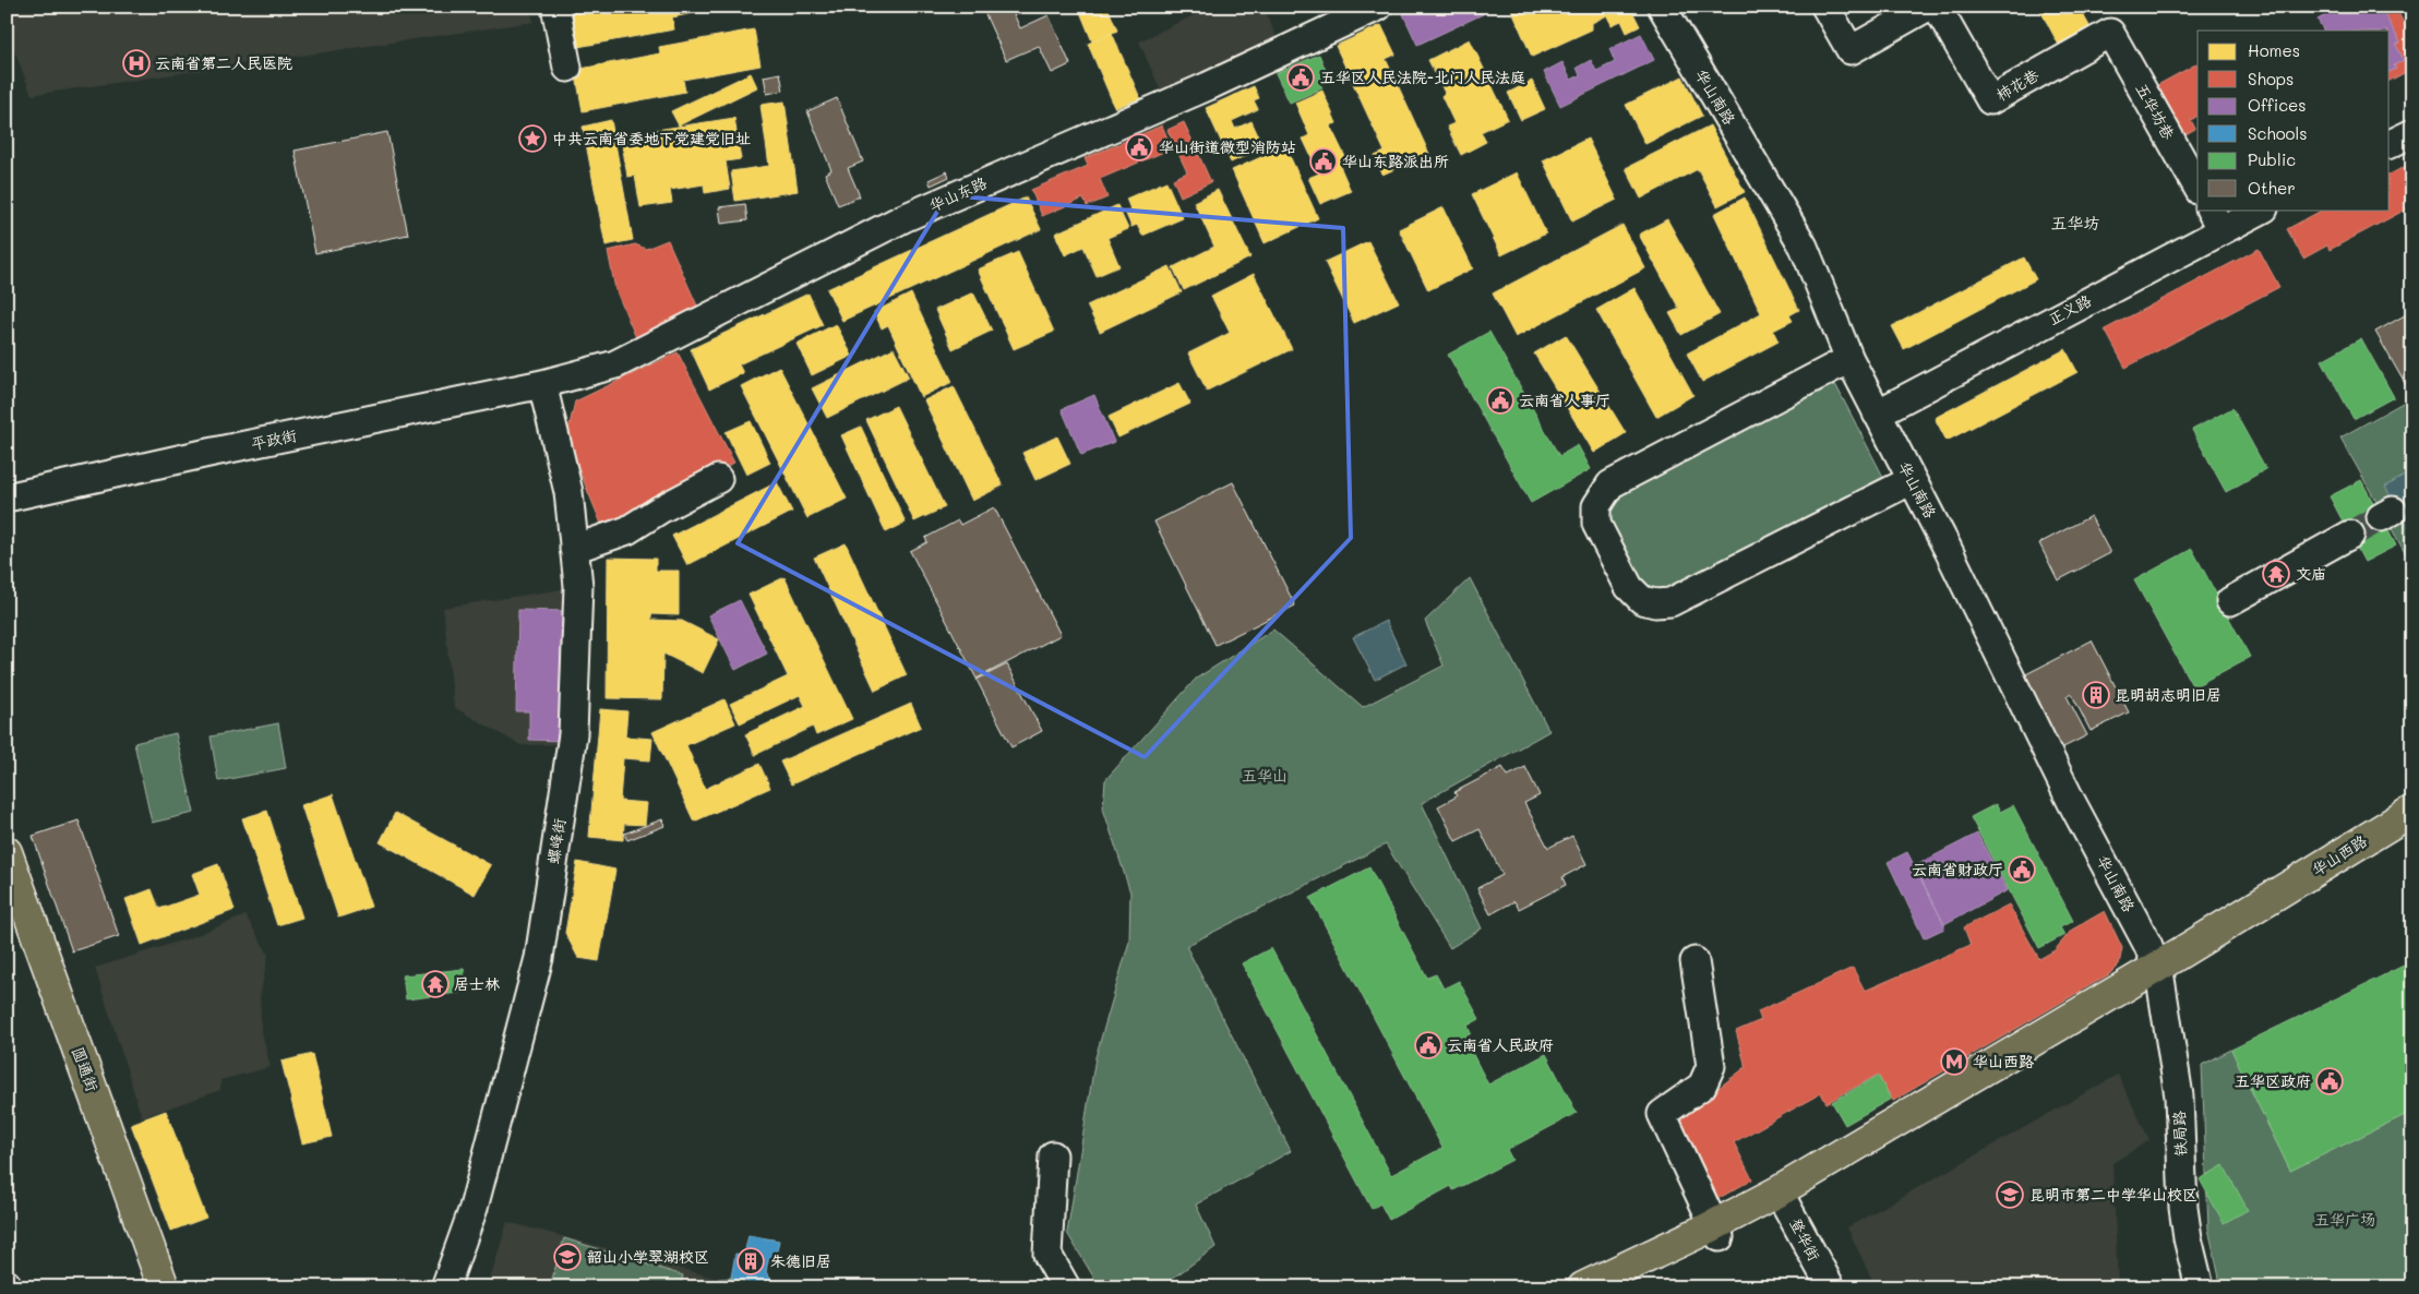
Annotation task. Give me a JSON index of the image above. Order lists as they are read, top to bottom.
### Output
{
  "streets": {
    "main road": ["华山西路", "圆通街"],
    "street": [
      "柿花巷",
      "华山南路",
      "五华坊巷",
      "华山东路",
      "正义路",
      "平政街",
      "螺峰街",
      "铁局路",
      "登华街"
    ]
  },
  "crossings": [
    ["柿花巷", "五华坊巷"],
    ["华山南路", "正义路"],
    ["华山南路", "华山西路"],
    ["华山南路", "铁局路"],
    ["华山东路", "平政街"],
    ["华山东路", "螺峰街"],
    ["平政街", "螺峰街"],
    ["华山西路", "铁局路"],
    ["华山西路", "登华街"]
  ],
  "districts": ["五华坊"],
  "parks": ["五华山", "五华广场"],
  "places": {
    "hospital": ["云南省第二人民医院"],
    "public building": [
      "五华区人民法院-北门人民法庭",
      "华山街道微型消防站",
      "华山东路派出所",
      "云南省人事厅",
      "云南省财政厅",
      "云南省人民政府",
      "五华区政府"
    ],
    "place": ["中共云南省委地下党建党旧址"],
    "temple": ["文庙", "居士林"],
    "building": ["昆明胡志明旧居", "朱德旧居"],
    "metro station": ["华山西路"],
    "school or university": ["昆明市第二中学华山校区", "韶山小学翠湖校区"]
  },
  "legend": [
    "Homes",
    "Shops",
    "Offices",
    "Schools",
    "Public",
    "Other"
  ]
}
